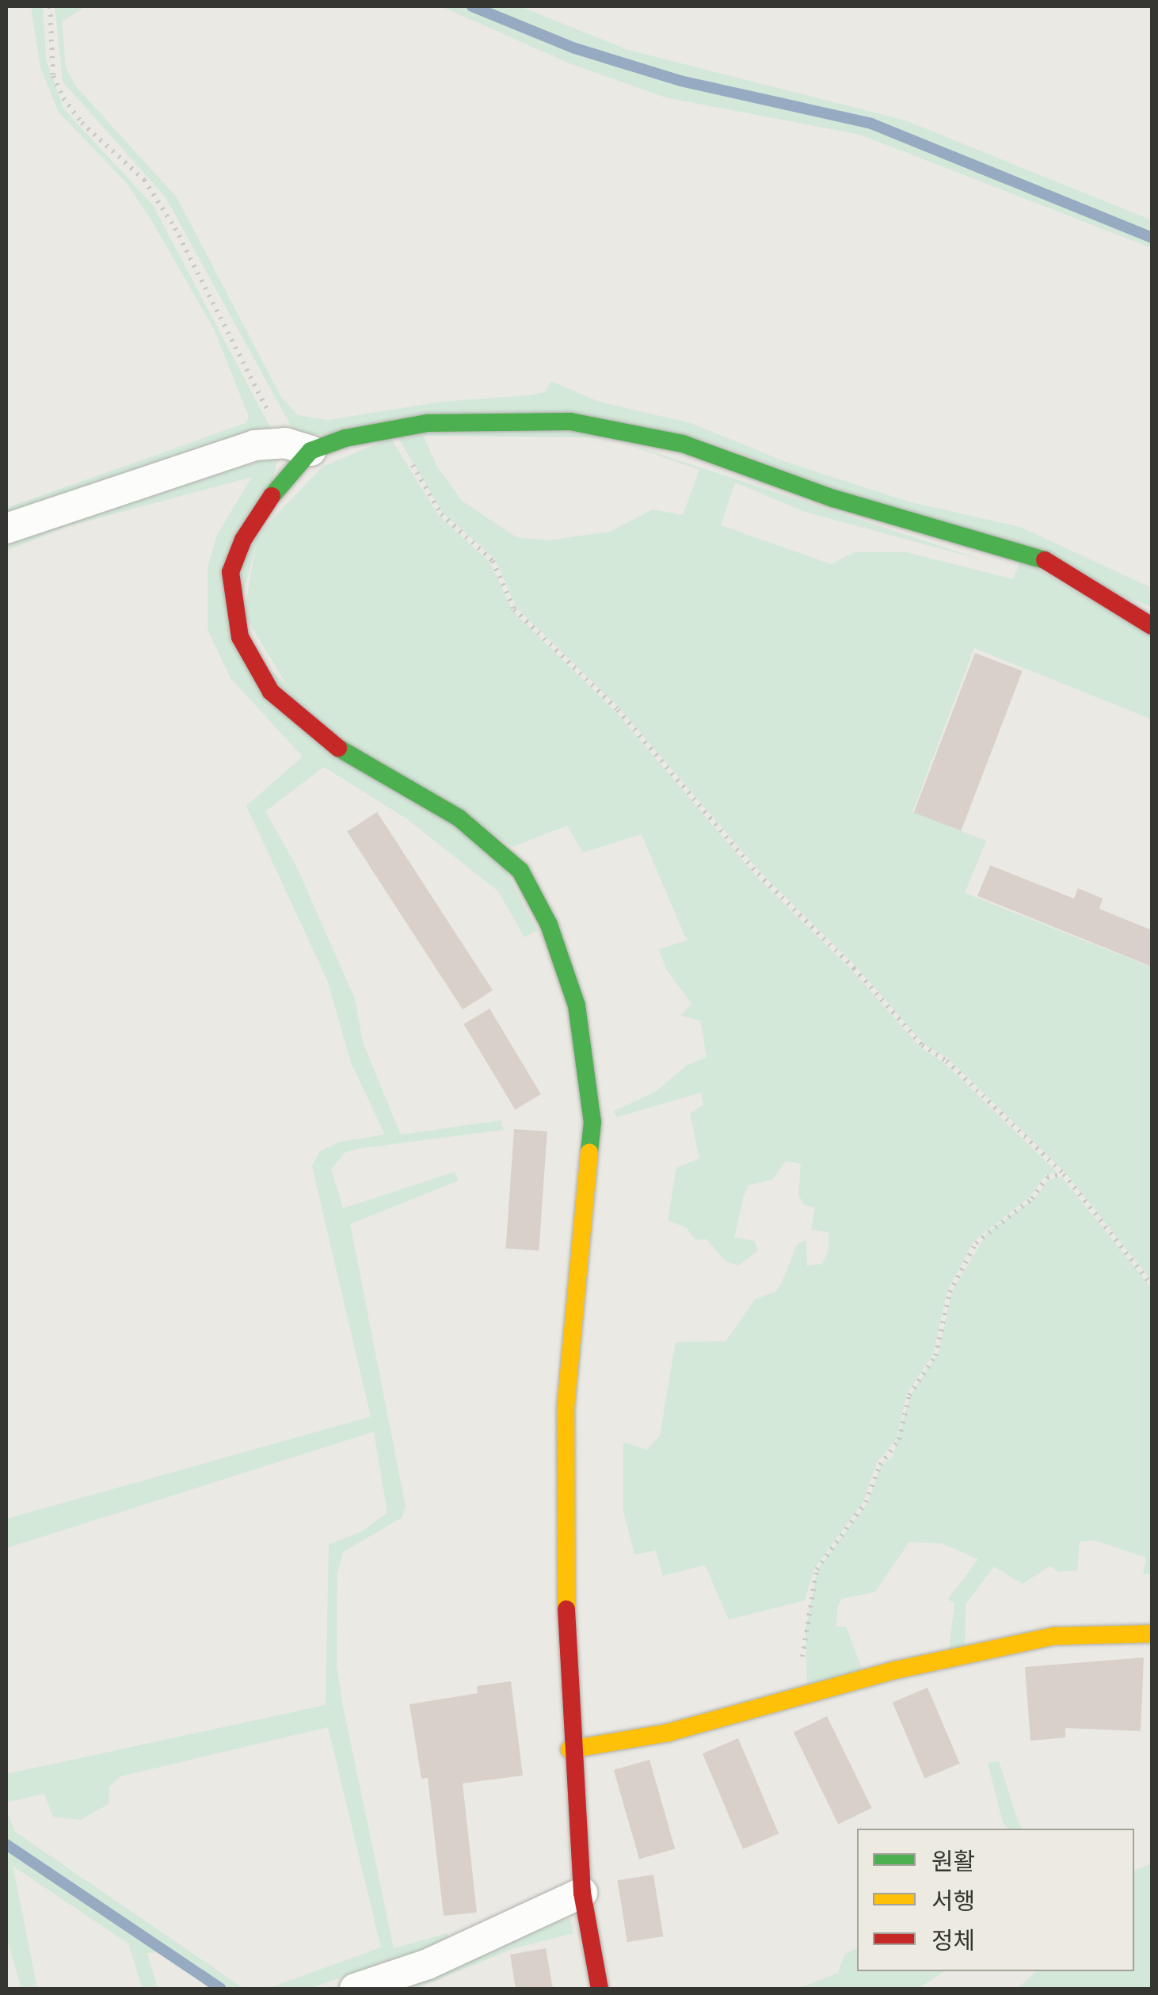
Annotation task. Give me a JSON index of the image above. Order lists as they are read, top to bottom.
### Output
{
  "legend": ["원활", "서행", "정체"]
}
